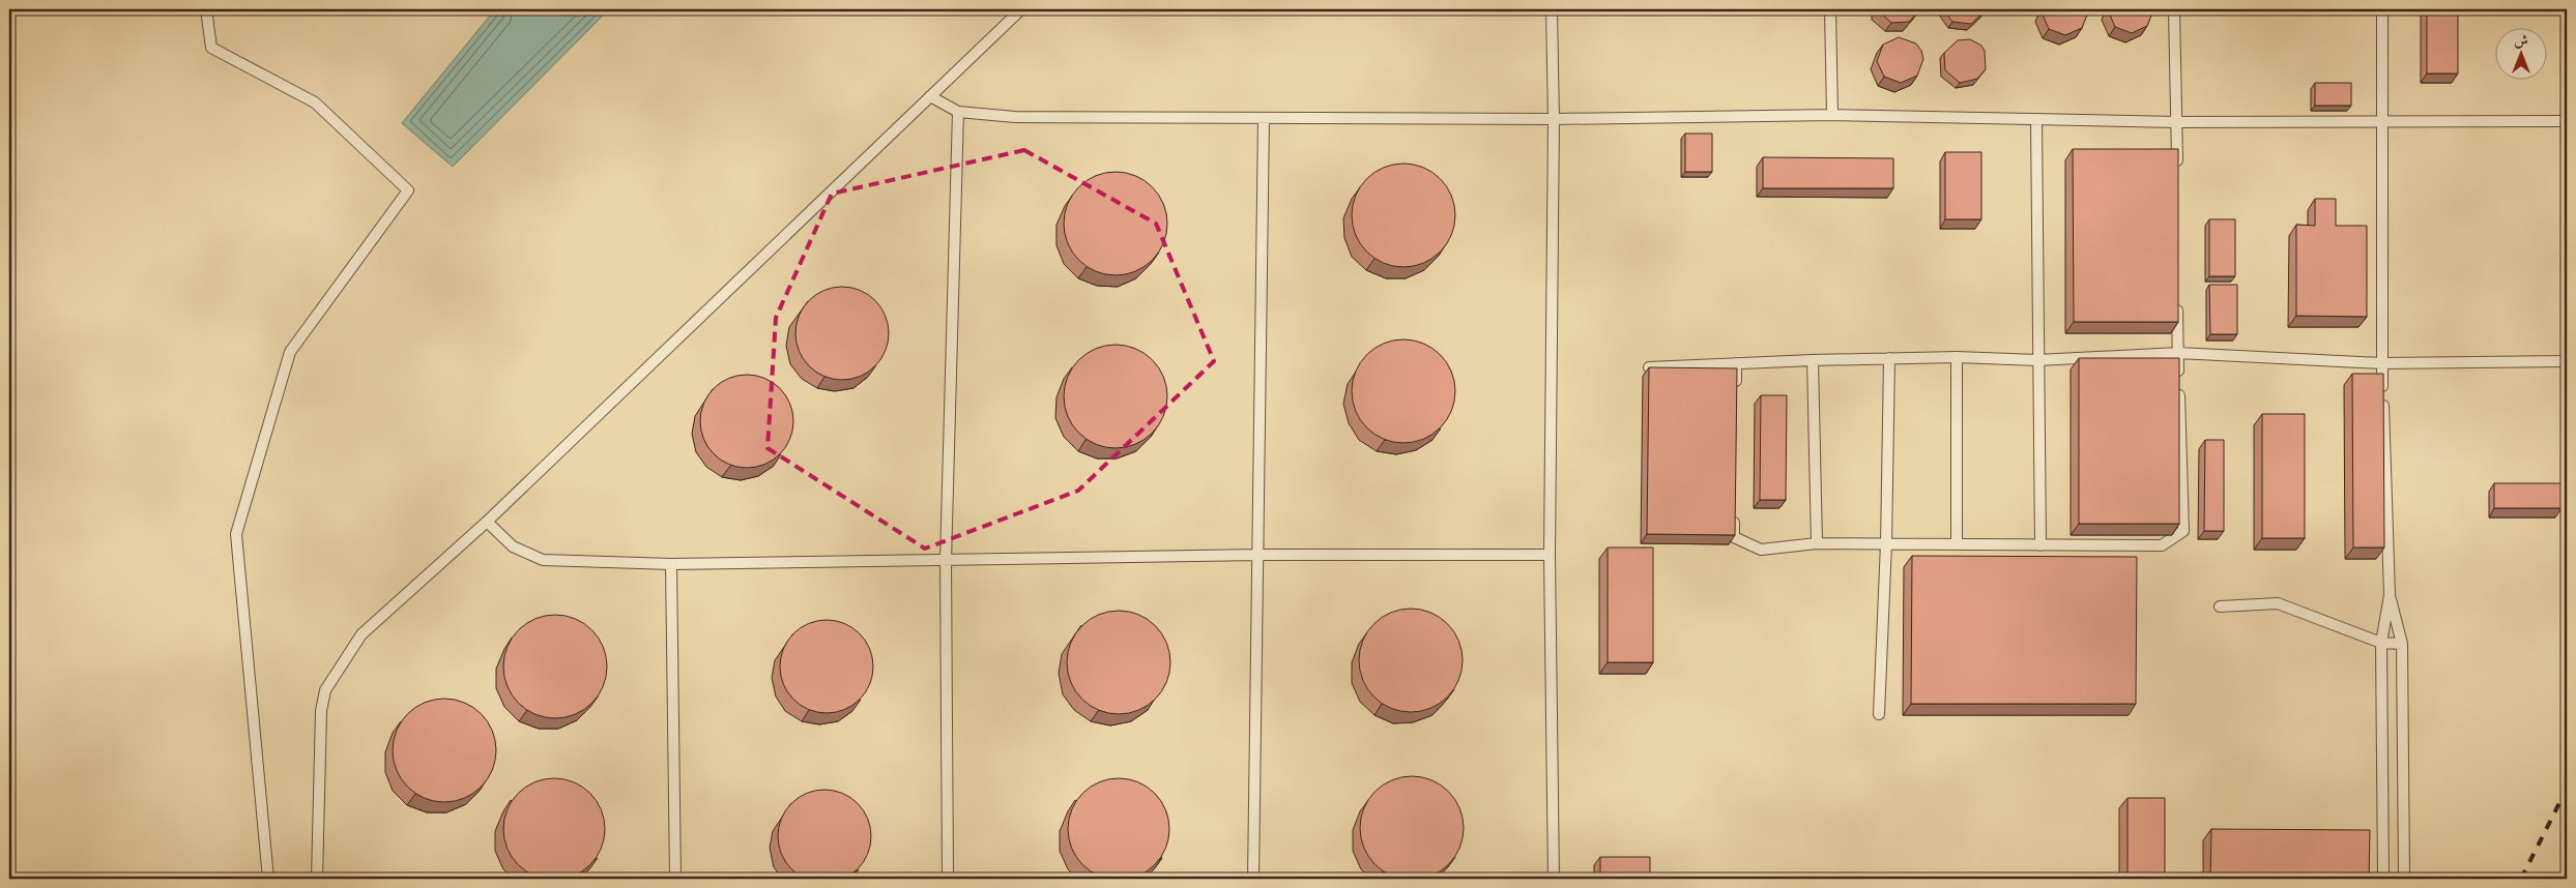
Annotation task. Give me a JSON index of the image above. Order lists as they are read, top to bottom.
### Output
{
  "north": "top"
}
